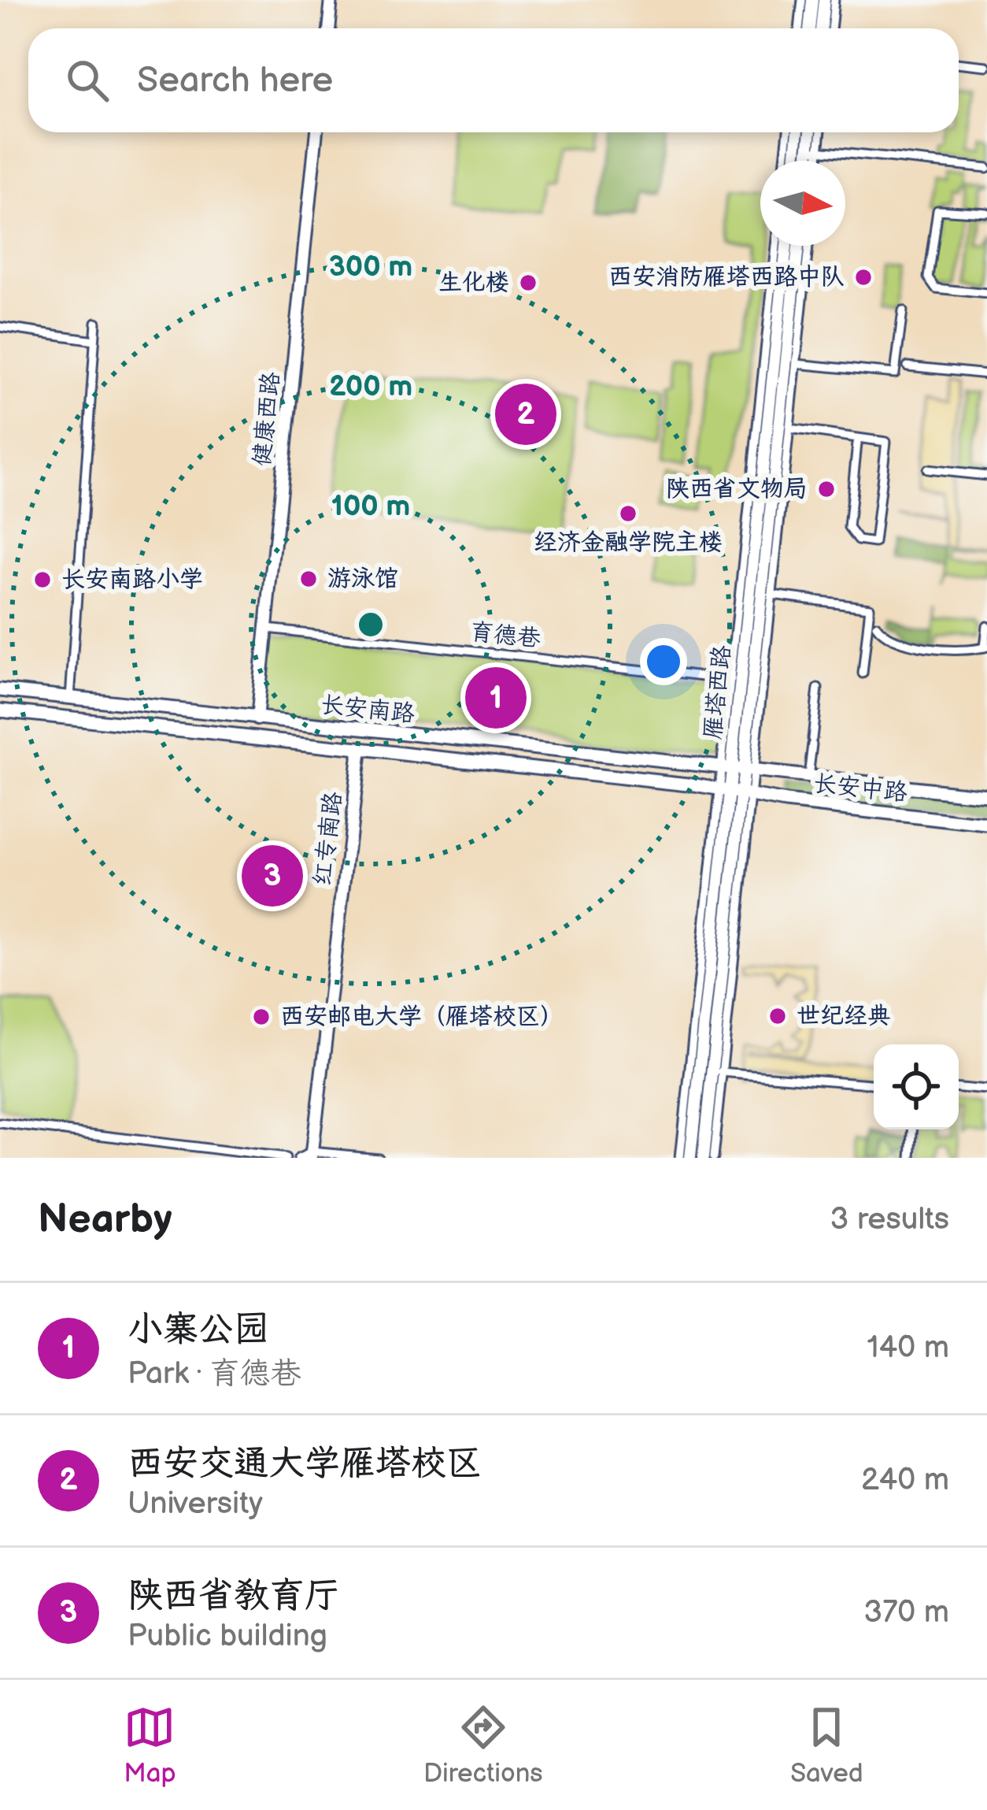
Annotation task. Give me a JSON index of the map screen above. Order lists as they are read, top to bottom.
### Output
{
  "streets": {
    "main road": [
      "健康西路",
      "雁塔西路",
      "长安南路",
      "长安中路",
      "红专南路"
    ],
    "street": ["育德巷"]
  },
  "crossings": [
    ["健康西路", "育德巷"],
    ["健康西路", "长安南路"],
    ["育德巷", "雁塔西路"],
    ["雁塔西路", "长安南路"],
    ["雁塔西路", "长安中路"],
    ["长安南路", "长安中路"],
    ["长安南路", "红专南路"]
  ],
  "places": [
    "西安消防雁塔西路中队",
    "生化楼",
    "陕西省文物局",
    "经济金融学院主楼",
    "游泳馆",
    "长安南路小学",
    "世纪经典",
    "西安邮电大学（雁塔校区）"
  ],
  "north": "right",
  "page": {
    "search": "Search here",
    "pins": ["2", "1", "3"],
    "heading": ["Nearby", "3 results"],
    "list": [
      {
        "mark": "1",
        "name": "小寨公园",
        "note": "Park · 育德巷",
        "value": "140 m"
      },
      {
        "mark": "2",
        "name": "西安交通大学雁塔校区",
        "note": "University",
        "value": "240 m"
      },
      {
        "mark": "3",
        "name": "陕西省教育厅",
        "note": "Public building",
        "value": "370 m"
      }
    ],
    "nav": ["Map", "Directions", "Saved"]
  },
  "rings": ["300 m", "200 m", "100 m"]
}
